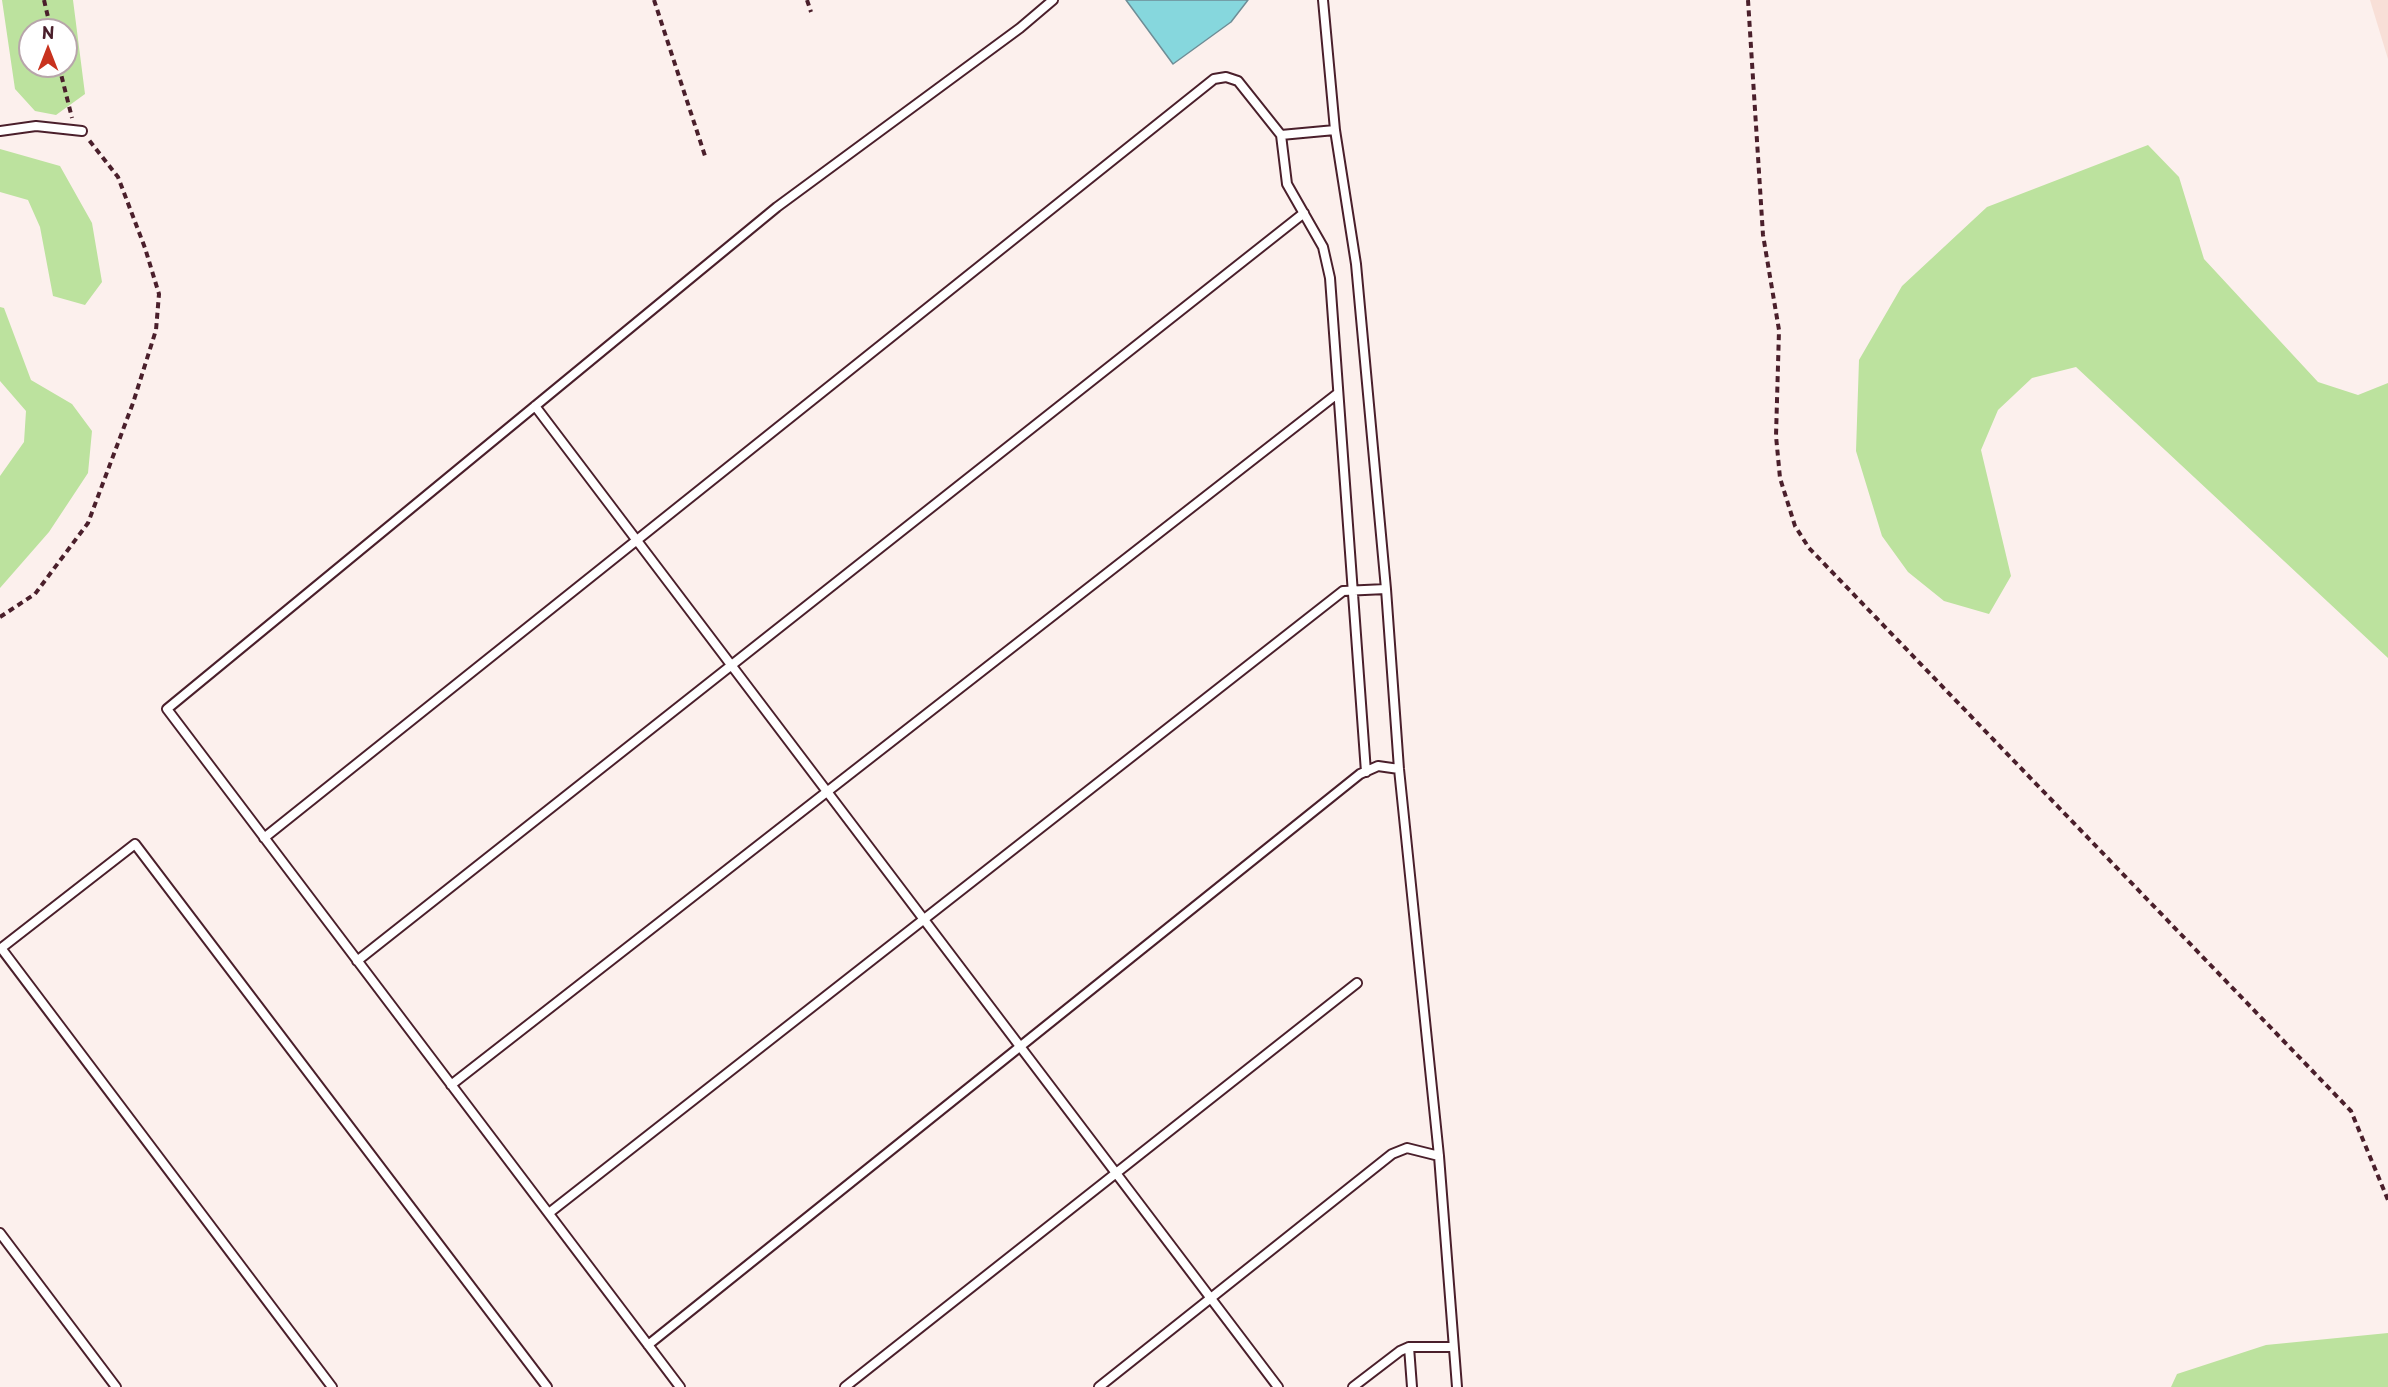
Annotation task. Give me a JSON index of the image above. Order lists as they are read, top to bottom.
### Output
{
  "north": "top"
}
